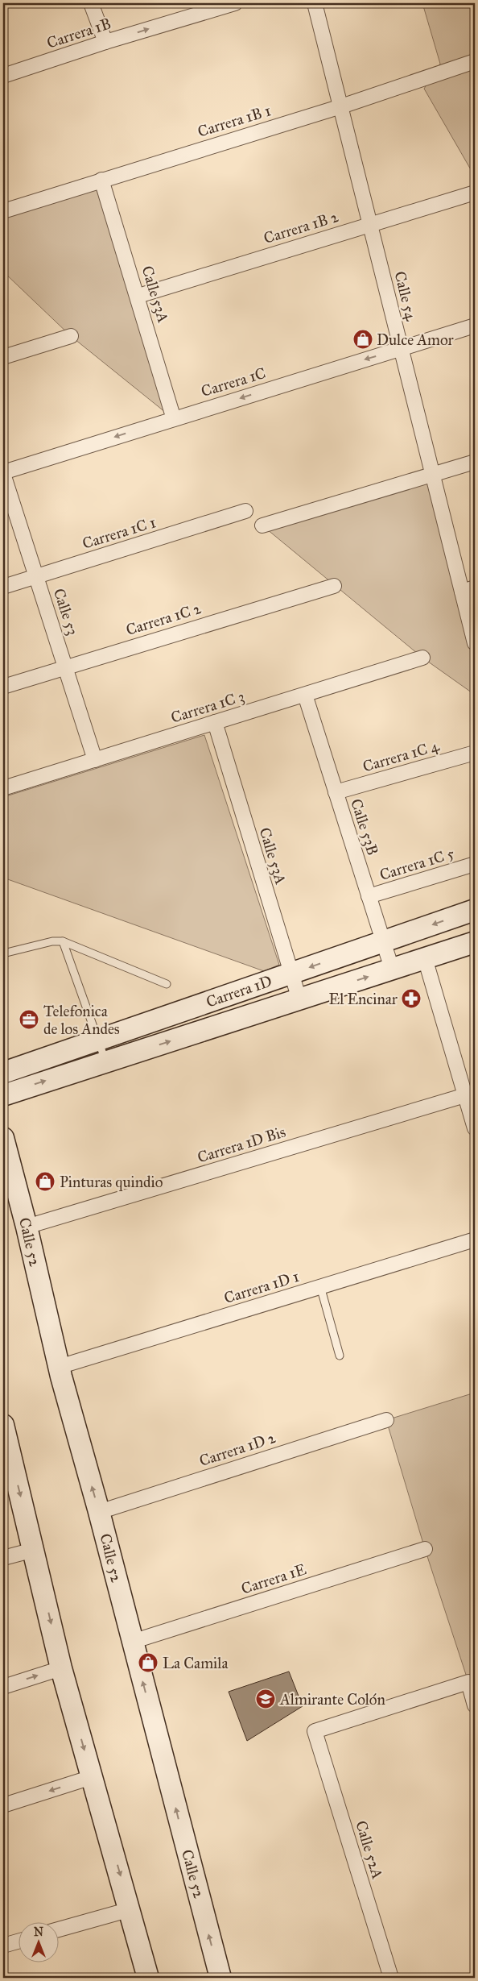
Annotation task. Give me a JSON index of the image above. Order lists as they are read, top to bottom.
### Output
{
  "streets": {
    "main road": ["Carrera 1D", "Calle 52"],
    "street": [
      "Carrera 1B",
      "Carrera 1B 1",
      "Carrera 1B 2",
      "Calle 53A",
      "Calle 54",
      "Carrera 1C",
      "Carrera 1C 1",
      "Calle 53",
      "Carrera 1C 2",
      "Carrera 1C 3",
      "Carrera 1C 4",
      "Calle 53B",
      "Carrera 1C 5",
      "Carrera 1D Bis",
      "Carrera 1D 1",
      "Carrera 1D 2",
      "Carrera 1E",
      "Calle 52A"
    ]
  },
  "crossings": [
    ["Carrera 1B 1", "Calle 53A"],
    ["Carrera 1B 1", "Calle 54"],
    ["Carrera 1B 2", "Calle 53A"],
    ["Carrera 1B 2", "Calle 54"],
    ["Calle 53A", "Carrera 1C"],
    ["Calle 53A", "Carrera 1C 3"],
    ["Calle 53A", "Carrera 1D"],
    ["Calle 54", "Carrera 1C"],
    ["Carrera 1C", "Calle 53"],
    ["Carrera 1C 1", "Calle 53"],
    ["Calle 53", "Carrera 1C 2"],
    ["Calle 53", "Carrera 1C 3"],
    ["Carrera 1C 3", "Calle 53B"],
    ["Carrera 1C 4", "Calle 53B"],
    ["Calle 53B", "Carrera 1C 5"],
    ["Calle 53B", "Carrera 1D"],
    ["Carrera 1D Bis", "Calle 52"],
    ["Calle 52", "Carrera 1D 1"],
    ["Calle 52", "Carrera 1D 2"],
    ["Calle 52", "Carrera 1E"]
  ],
  "one_way": ["Carrera 1B", "Carrera 1C"],
  "places": {
    "shop": ["Dulce Amor", "Pinturas quindio", "La Camila"],
    "pharmacy": ["El Encinar"],
    "office": ["Telefonica de los Andes"],
    "school or university": ["Almirante Colón"]
  },
  "north": "top"
}
